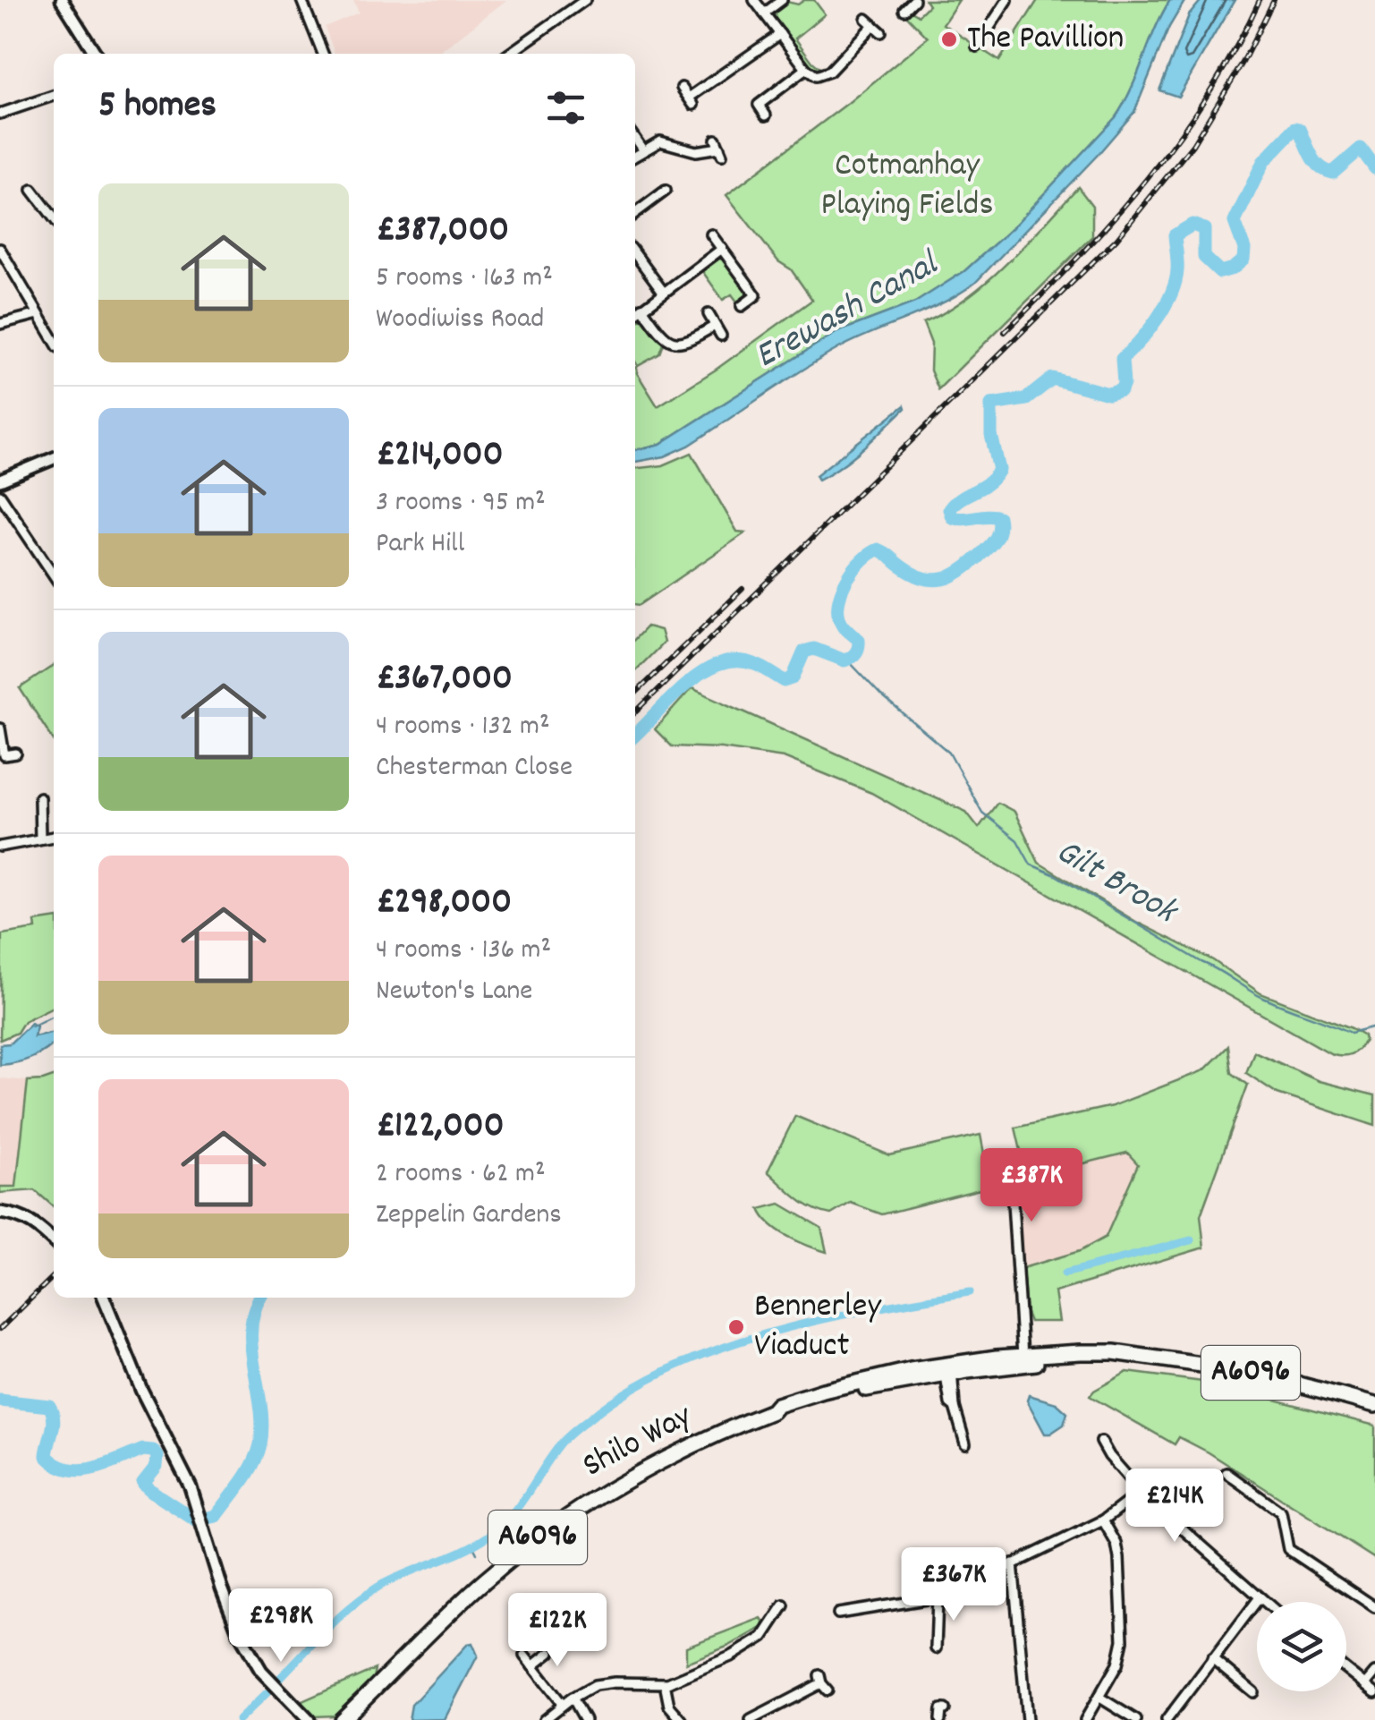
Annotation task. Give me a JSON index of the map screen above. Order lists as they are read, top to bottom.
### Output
{
  "streets": {
    "main road": ["A6096", "Shilo Way"]
  },
  "water": ["Erewash Canal", "Gilt Brook"],
  "parks": ["Cotmanhay Playing Fields"],
  "places": ["The Pavillion", "Bennerley Viaduct"],
  "page": {
    "heading": "5 homes",
    "list": [
      {
        "name": "£387,000",
        "note": "5 rooms · 163 m² · Woodiwiss Road"
      },
      {
        "name": "£214,000",
        "note": "3 rooms · 95 m² · Park Hill"
      },
      {
        "name": "£367,000",
        "note": "4 rooms · 132 m² · Chesterman Close"
      },
      {
        "name": "£298,000",
        "note": "4 rooms · 136 m² · Newton's Lane"
      },
      {
        "name": "£122,000",
        "note": "2 rooms · 62 m² · Zeppelin Gardens"
      }
    ],
    "price": [
      "£387K",
      "£214K",
      "£367K",
      "£298K",
      "£122K"
    ]
  }
}
